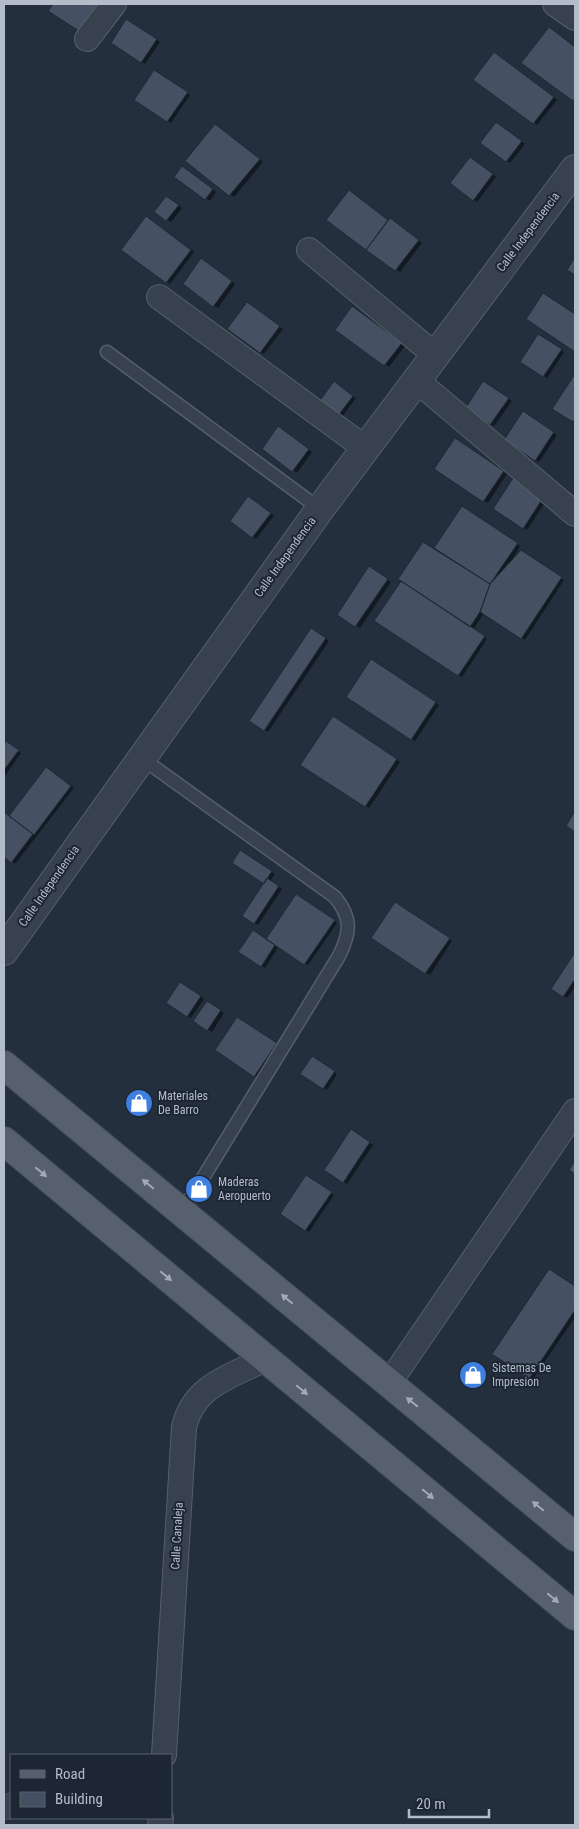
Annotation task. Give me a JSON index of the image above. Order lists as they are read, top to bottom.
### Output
{
  "streets": {
    "street": ["Calle Independencia", "Calle Canaleja"]
  },
  "places": {
    "shop": ["Materiales De Barro", "Maderas Aeropuerto", "Sistemas De Impresion"]
  },
  "legend": ["Road", "Building"],
  "scale_bar": "20 m"
}
